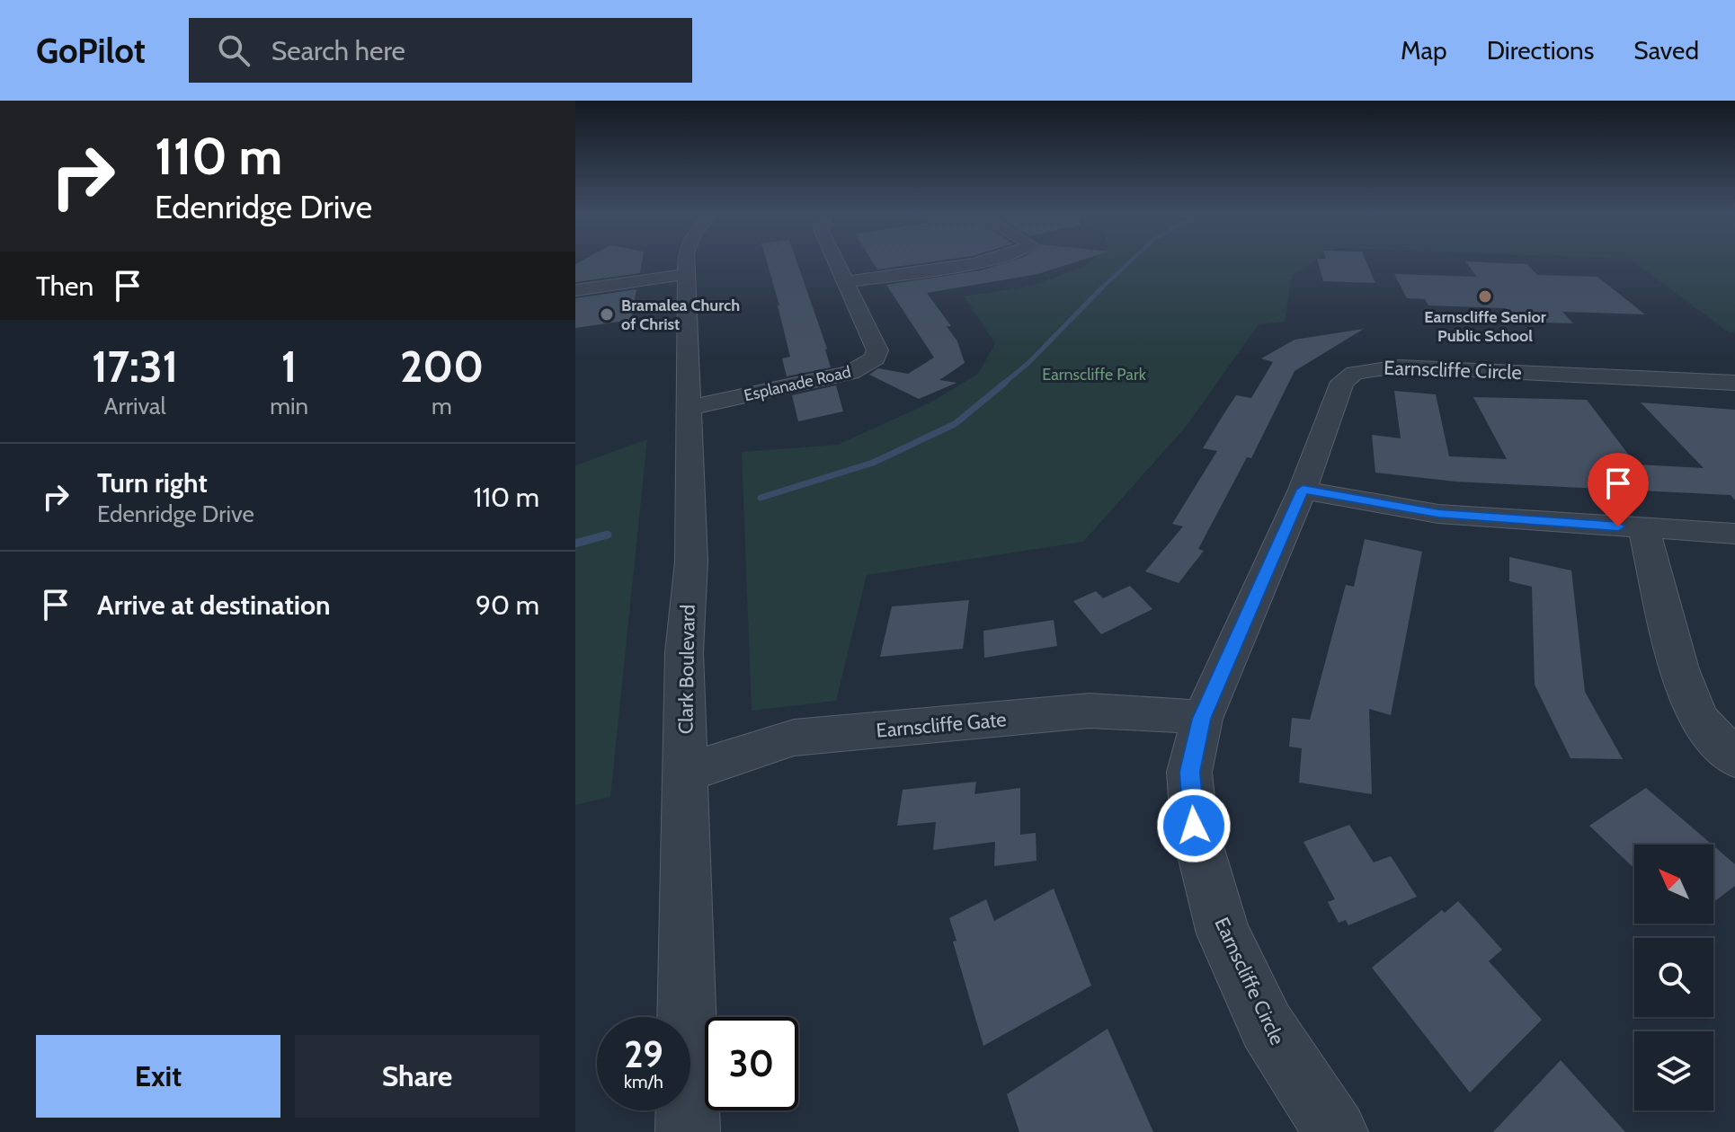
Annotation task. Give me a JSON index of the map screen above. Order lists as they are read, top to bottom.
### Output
{
  "streets": {
    "street": [
      "Earnscliffe Circle",
      "Esplanade Road",
      "Clark Boulevard",
      "Earnscliffe Gate"
    ]
  },
  "crossings": [
    ["Earnscliffe Circle", "Earnscliffe Gate"],
    ["Esplanade Road", "Clark Boulevard"],
    ["Clark Boulevard", "Earnscliffe Gate"]
  ],
  "parks": ["Earnscliffe Park"],
  "places": ["Earnscliffe Senior Public School", "Bramalea Church of Christ"],
  "north": "top left",
  "page": {
    "header": "GoPilot",
    "search": "Search here",
    "nav": ["Map", "Directions", "Saved"],
    "turn": ["110 m", "Edenridge Drive"],
    "then": "Then",
    "eta": [
      "17:31",
      "Arrival",
      "1",
      "min",
      "200",
      "m"
    ],
    "list": [
      {
        "name": "Turn right",
        "note": "Edenridge Drive",
        "value": "110 m"
      },
      {
        "name": "Arrive at destination",
        "value": "90 m"
      }
    ],
    "speed": "29 km/h",
    "limit": "30",
    "buttons": ["Exit", "Share"]
  }
}
